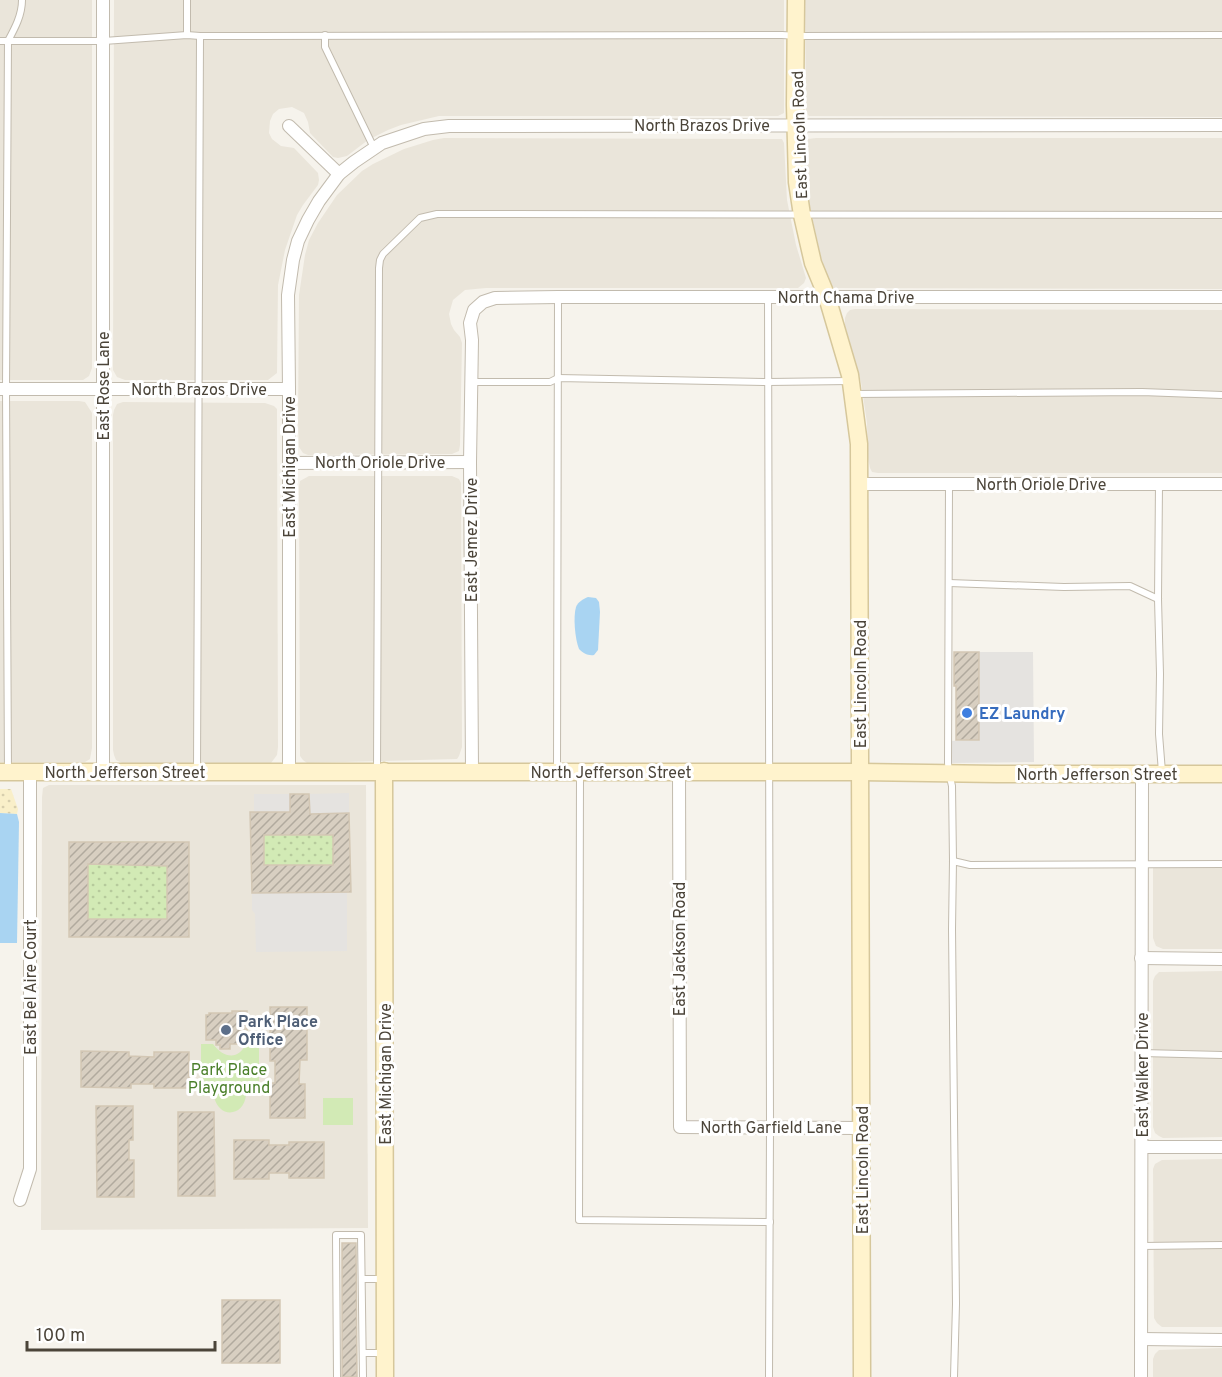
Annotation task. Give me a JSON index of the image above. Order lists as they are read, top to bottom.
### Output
{
  "streets": {
    "street": [
      "North Brazos Drive",
      "East Lincoln Road",
      "North Chama Drive",
      "East Rose Lane",
      "North Oriole Drive",
      "East Michigan Drive",
      "East Jemez Drive",
      "North Jefferson Street",
      "East Jackson Road",
      "East Bel Aire Court",
      "East Walker Drive",
      "North Garfield Lane"
    ]
  },
  "crossings": [
    ["North Brazos Drive", "East Lincoln Road"],
    ["North Brazos Drive", "East Rose Lane"],
    ["North Brazos Drive", "East Michigan Drive"],
    ["East Lincoln Road", "North Chama Drive"],
    ["East Lincoln Road", "North Oriole Drive"],
    ["East Lincoln Road", "North Jefferson Street"],
    ["East Lincoln Road", "North Garfield Lane"],
    ["North Chama Drive", "East Jemez Drive"],
    ["East Rose Lane", "North Jefferson Street"],
    ["North Oriole Drive", "East Michigan Drive"],
    ["North Oriole Drive", "East Jemez Drive"],
    ["East Michigan Drive", "North Jefferson Street"],
    ["East Jemez Drive", "North Jefferson Street"],
    ["North Jefferson Street", "East Jackson Road"],
    ["North Jefferson Street", "East Bel Aire Court"],
    ["North Jefferson Street", "East Walker Drive"],
    ["East Jackson Road", "North Garfield Lane"]
  ],
  "parks": ["Park Place Playground"],
  "places": ["EZ Laundry", "Park Place Office"],
  "scale_bar": "100 m"
}
